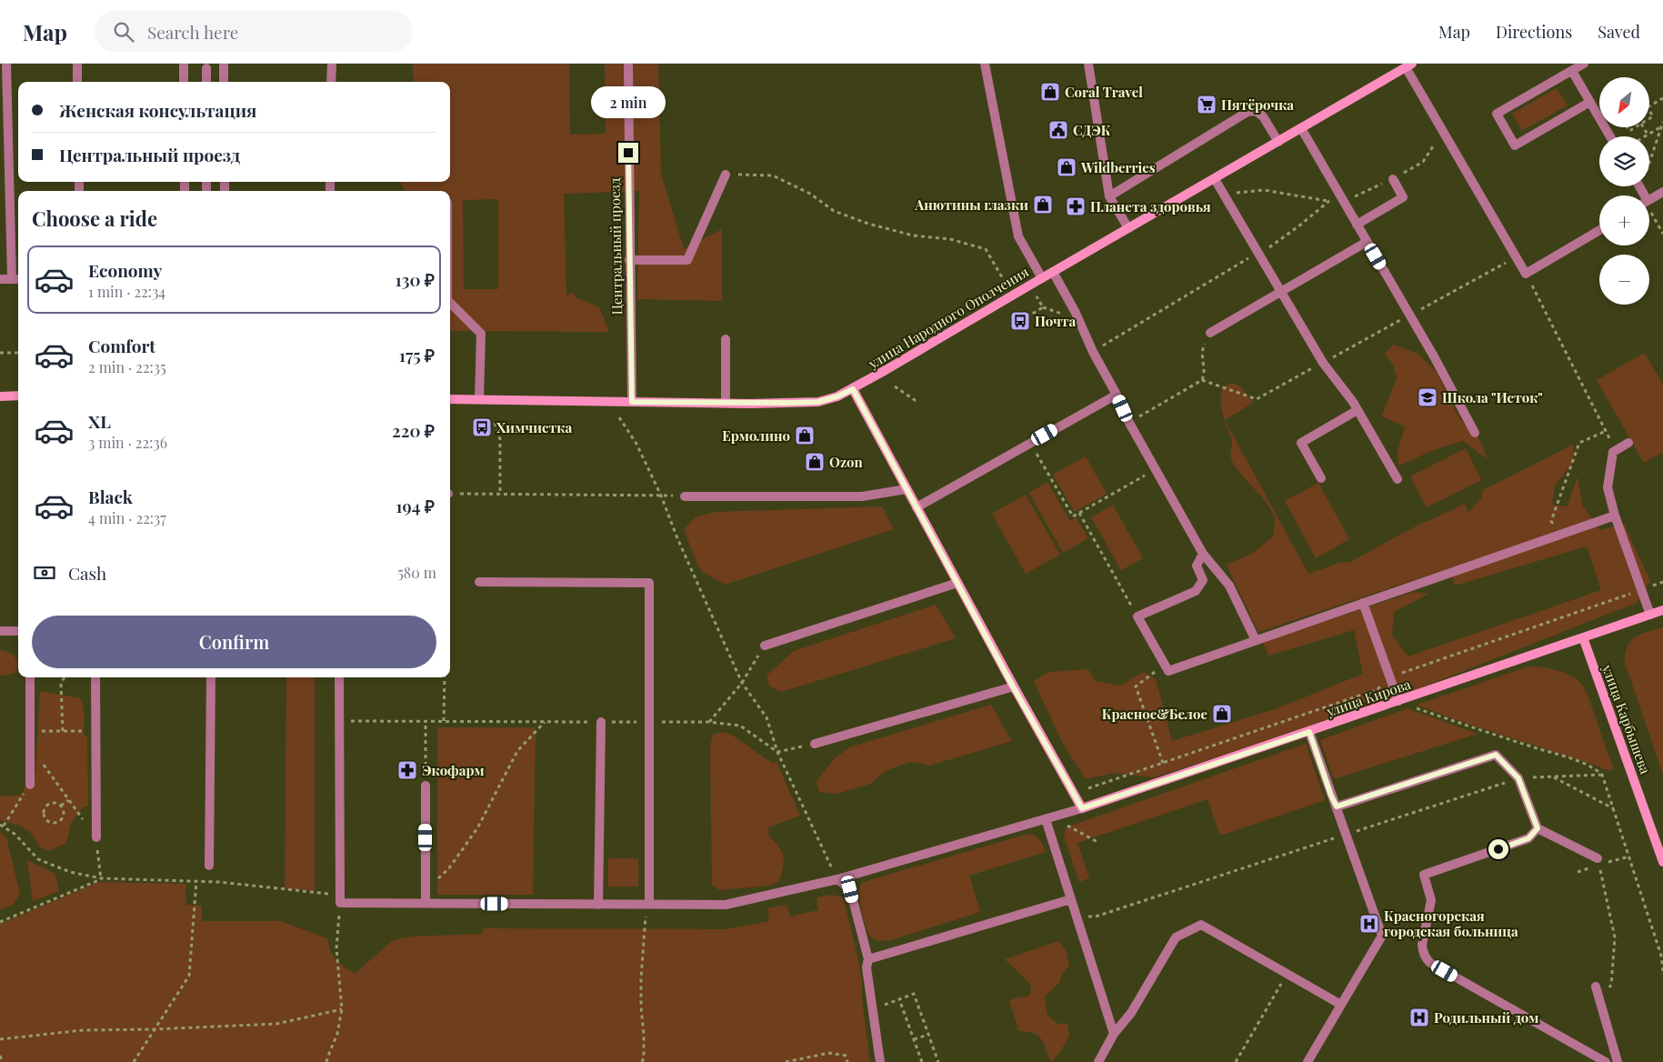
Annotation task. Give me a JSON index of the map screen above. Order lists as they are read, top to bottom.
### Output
{
  "streets": {
    "street": [
      "Центральный проезд",
      "улица Народного Ополчения",
      "улица Кирова",
      "улица Карбышева"
    ]
  },
  "crossings": [
    ["Центральный проезд", "улица Народного Ополчения"],
    ["улица Кирова", "улица Карбышева"]
  ],
  "places": {
    "shop": [
      "Coral Travel",
      "Wildberries",
      "Анютины глазки",
      "Ермолино",
      "Ozon",
      "Красное&Белое"
    ],
    "supermarket": ["Пятёрочка"],
    "public building": ["СДЭК"],
    "pharmacy": ["Планета здоровья", "Экофарм"],
    "bus stop": ["Почта", "Химчистка"],
    "school or university": ["Школа \"Исток\""],
    "hospital": ["Красногорская городская больница", "Родильный дом"]
  },
  "north": "bottom left",
  "page": {
    "header": "Map",
    "search": "Search here",
    "nav": ["Map", "Directions", "Saved"],
    "map_buttons": ["+", "−"],
    "banner": ["Женская консультация", "Центральный проезд"],
    "bubble": "2 min",
    "heading": "Choose a ride",
    "list": [
      {
        "name": "Economy",
        "note": "1 min · 22:34",
        "value": "130 ₽"
      },
      {
        "name": "Comfort",
        "note": "2 min · 22:35",
        "value": "175 ₽"
      },
      {
        "name": "XL",
        "note": "3 min · 22:36",
        "value": "220 ₽"
      },
      {
        "name": "Black",
        "note": "4 min · 22:37",
        "value": "194 ₽"
      }
    ],
    "pay": ["Cash", "580 m"],
    "buttons": "Confirm"
  }
}
